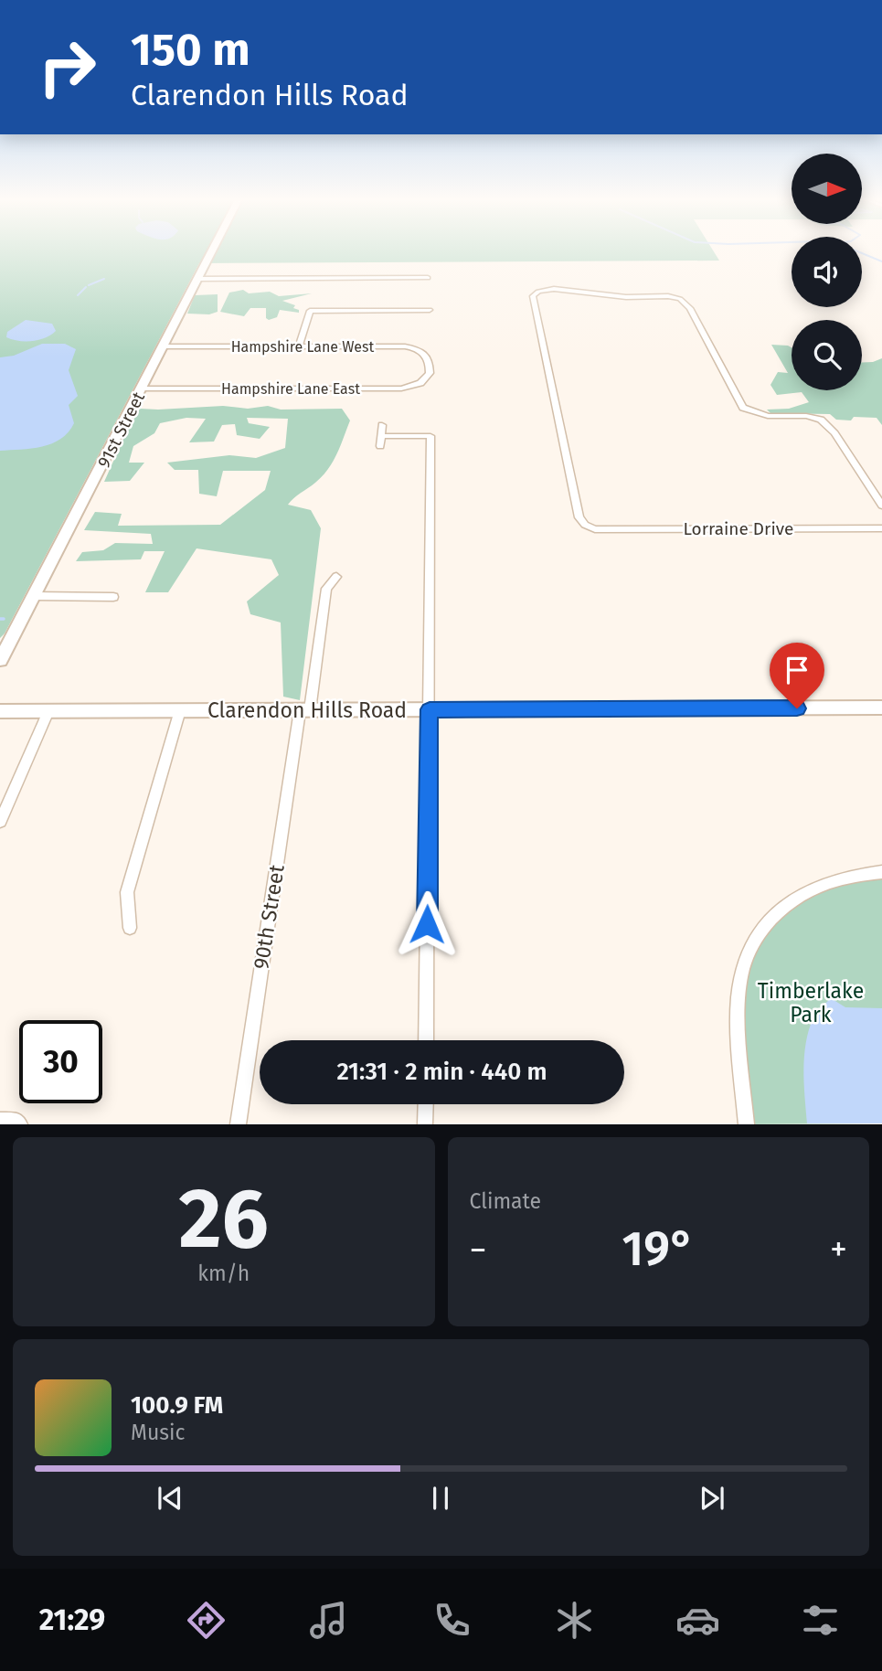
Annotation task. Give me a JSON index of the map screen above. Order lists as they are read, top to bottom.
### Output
{
  "streets": {
    "main road": ["91st Street", "Clarendon Hills Road"],
    "street": [
      "Hampshire Lane West",
      "Hampshire Lane East",
      "Lorraine Drive",
      "90th Street"
    ]
  },
  "crossings": [
    ["Hampshire Lane West", "Hampshire Lane East"],
    ["Hampshire Lane West", "91st Street"],
    ["Hampshire Lane East", "91st Street"],
    ["Clarendon Hills Road", "90th Street"]
  ],
  "parks": ["Timberlake Park"],
  "north": "right",
  "page": {
    "turn": ["150 m", "Clarendon Hills Road"],
    "limit": "30",
    "trip": "21:31 · 2 min · 440 m",
    "tile": [
      ["26", "km/h"],
      "Climate"
    ],
    "heat": ["−", "19°", "+"],
    "song": ["100.9 FM", "Music"],
    "tabs": "21:29"
  }
}
